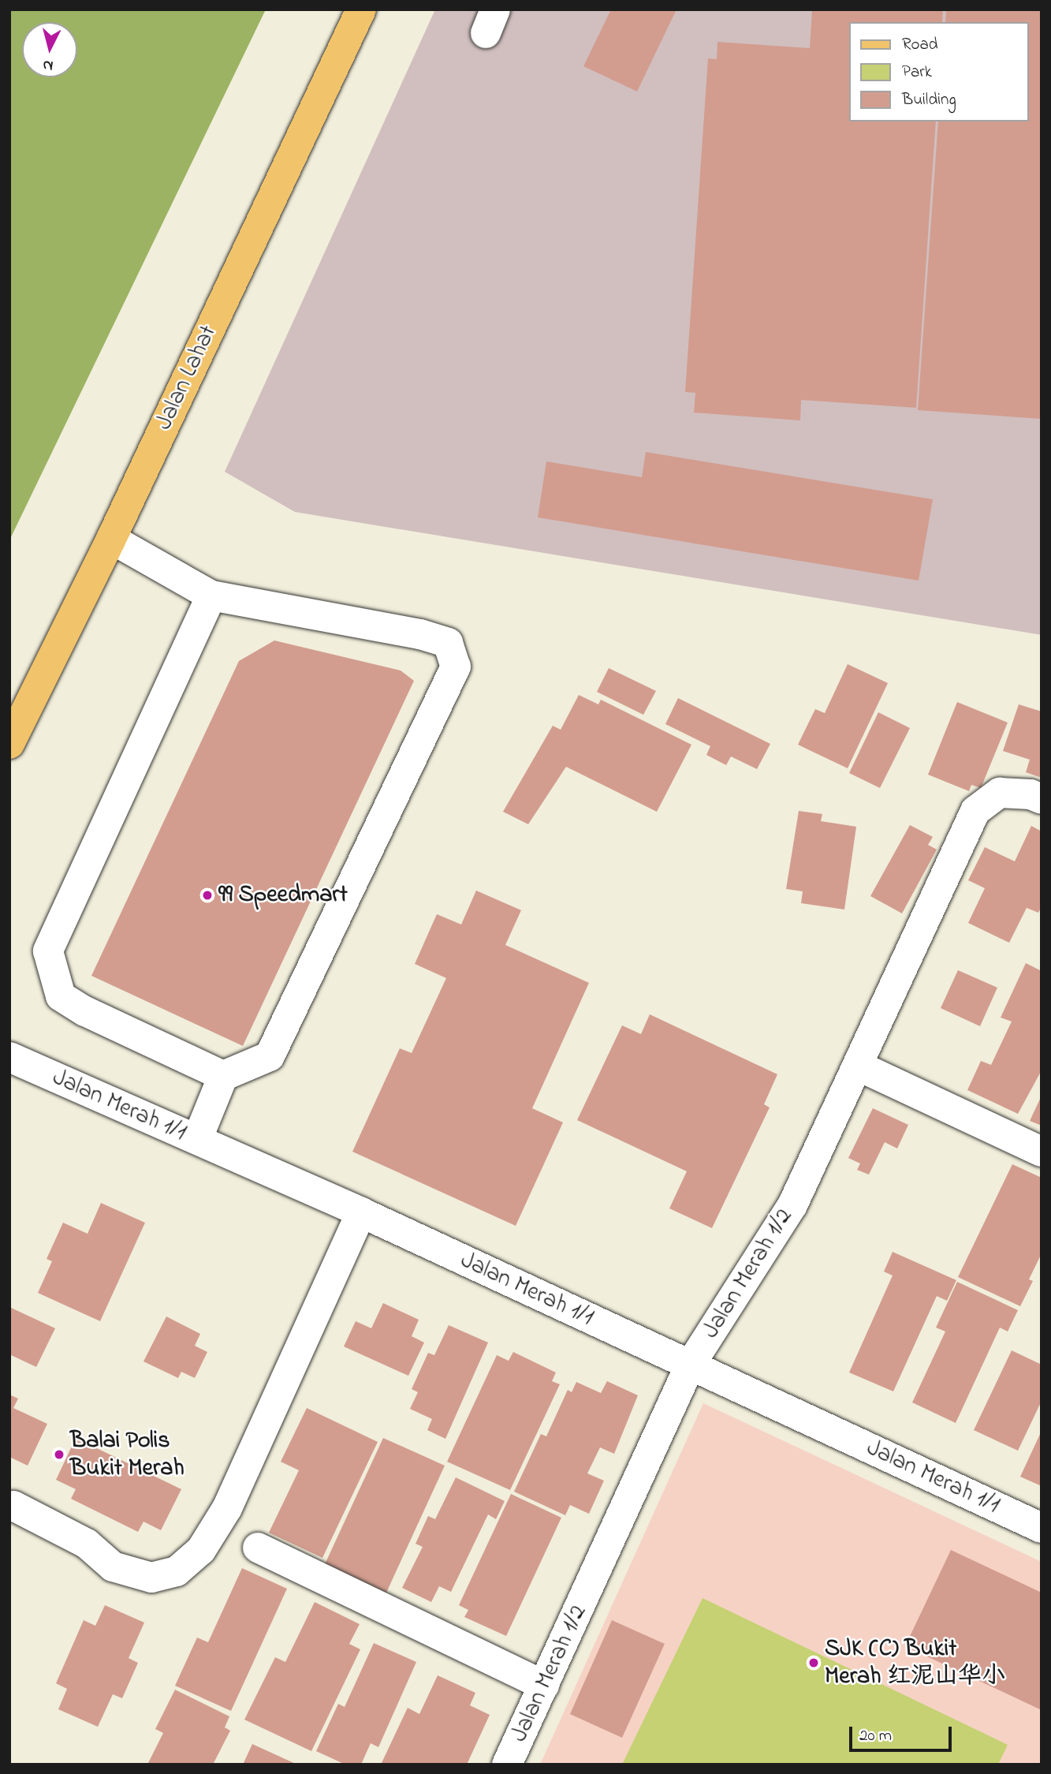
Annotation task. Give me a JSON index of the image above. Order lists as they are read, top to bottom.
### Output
{
  "streets": {
    "main road": ["Jalan Lahat"],
    "street": ["Jalan Merah 1/1", "Jalan Merah 1/2"]
  },
  "crossings": [
    ["Jalan Merah 1/1", "Jalan Merah 1/2"]
  ],
  "places": ["99 Speedmart", "Balai Polis Bukit Merah", "SJK (C) Bukit Merah 红泥山华小"],
  "legend": ["Road", "Park", "Building"],
  "scale_bar": "20 m",
  "north": "bottom"
}
